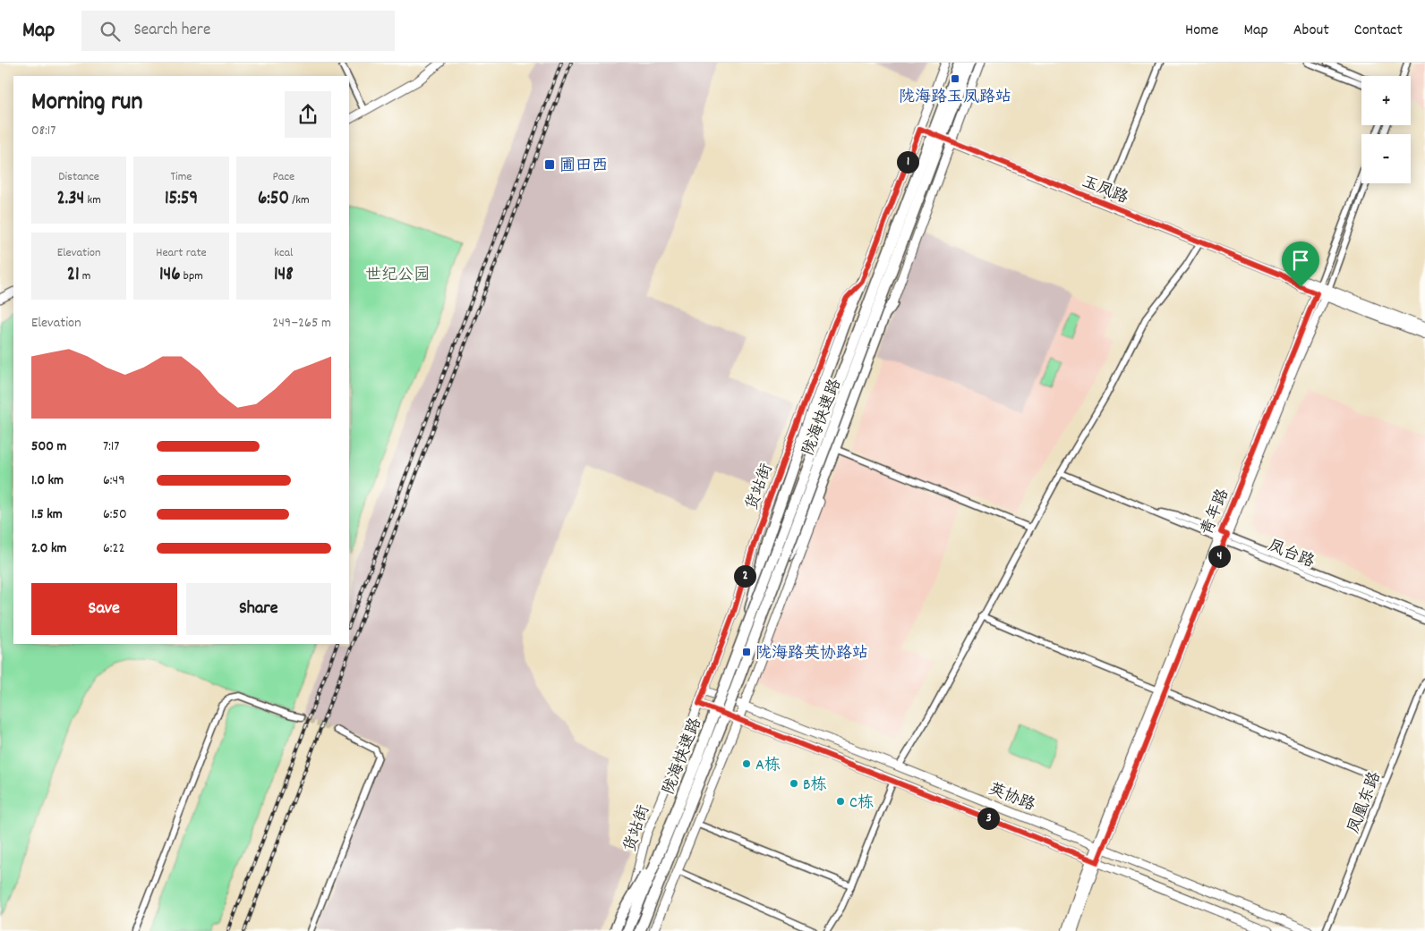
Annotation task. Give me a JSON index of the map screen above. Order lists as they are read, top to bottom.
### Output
{
  "streets": {
    "highway": ["陇海快速路"],
    "street": [
      "玉凤路",
      "货站街",
      "青年路",
      "凤台路",
      "英协路",
      "凤凰东路"
    ]
  },
  "crossings": [
    ["玉凤路", "货站街"],
    ["玉凤路", "青年路"],
    ["货站街", "英协路"],
    ["青年路", "凤台路"],
    ["青年路", "英协路"]
  ],
  "parks": ["世纪公园"],
  "places": {
    "transit": ["陇海路玉凤路站", "圃田西", "陇海路英协路站"],
    "other": ["A栋", "B栋", "C栋"]
  },
  "page": {
    "header": "Map",
    "search": "Search here",
    "nav": [
      "Home",
      "Map",
      "About",
      "Contact"
    ],
    "map_buttons": ["+", "−"],
    "heading": ["Morning run", "08:17"],
    "pins": [
      "1",
      "4",
      "2",
      "3"
    ],
    "stats": [
      ["Distance", "2.34 km"],
      ["Time", "15:59"],
      ["Pace", "6:50 /km"],
      ["Elevation", "21 m"],
      ["Heart rate", "146 bpm"],
      ["kcal", "148"]
    ],
    "chart": ["Elevation", "249–265 m"],
    "list": [
      {
        "name": "500 m",
        "note": "7:17"
      },
      {
        "name": "1.0 km",
        "note": "6:49"
      },
      {
        "name": "1.5 km",
        "note": "6:50"
      },
      {
        "name": "2.0 km",
        "note": "6:22"
      }
    ],
    "buttons": ["Save", "Share"]
  }
}
